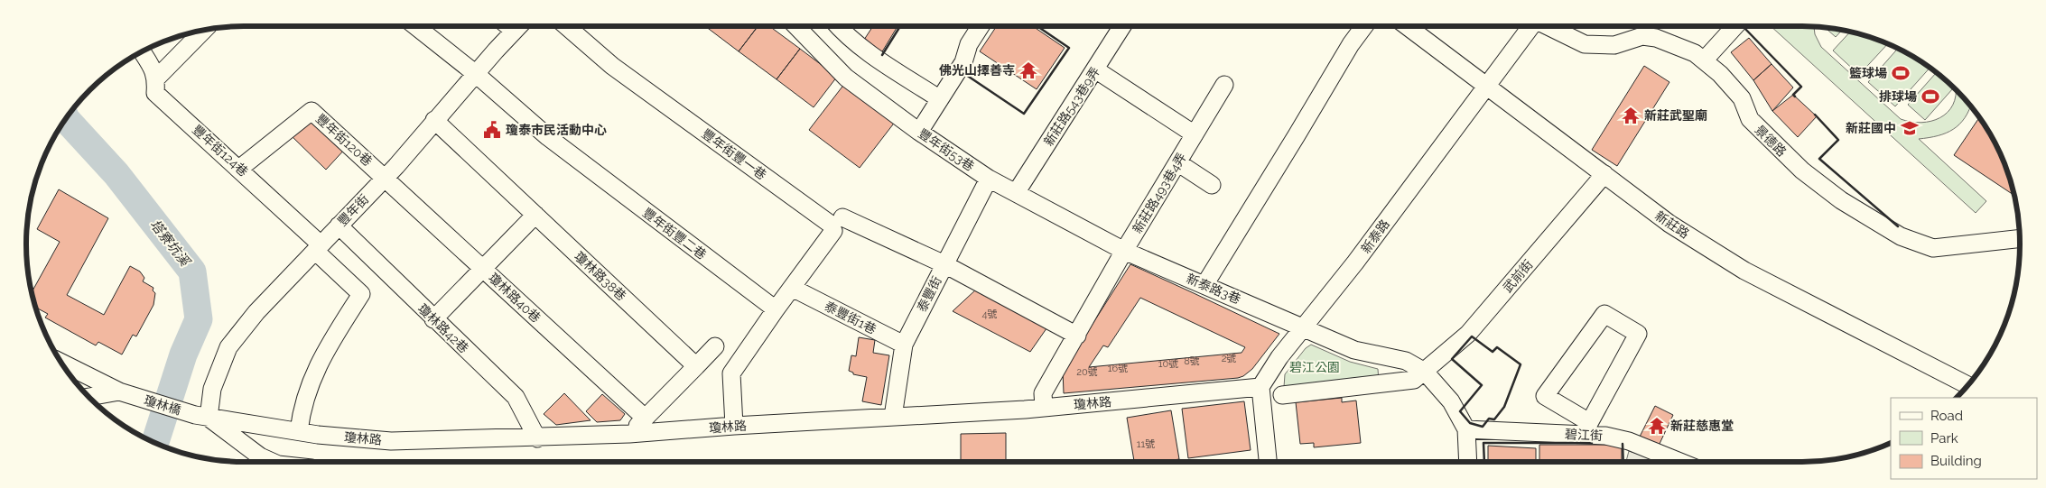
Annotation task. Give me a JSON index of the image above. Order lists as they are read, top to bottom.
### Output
{
  "streets": {
    "street": [
      "新莊路543巷9弄",
      "豐年街120巷",
      "景德路",
      "豐年街53巷",
      "豐年街124巷",
      "豐年街豐一巷",
      "新莊路493巷4弄",
      "豐年街",
      "新莊路",
      "豐年街豐二巷",
      "新泰路",
      "瓊林路38巷",
      "武前街",
      "新泰路3巷",
      "泰豐街",
      "瓊林路40巷",
      "泰豐街1巷",
      "瓊林路42巷",
      "瓊林路",
      "瓊林橋",
      "碧江街"
    ]
  },
  "crossings": [
    ["新莊路543巷9弄", "豐年街53巷"],
    ["豐年街120巷", "豐年街124巷"],
    ["豐年街120巷", "豐年街"],
    ["豐年街120巷", "瓊林路40巷"],
    ["豐年街53巷", "新莊路493巷4弄"],
    ["豐年街53巷", "新泰路3巷"],
    ["豐年街53巷", "泰豐街"],
    ["豐年街124巷", "豐年街"],
    ["豐年街124巷", "瓊林路"],
    ["豐年街豐一巷", "豐年街豐二巷"],
    ["新莊路493巷4弄", "新泰路3巷"],
    ["新莊路493巷4弄", "瓊林路"],
    ["豐年街", "豐年街豐二巷"],
    ["豐年街", "瓊林路38巷"],
    ["豐年街", "瓊林路40巷"],
    ["豐年街", "瓊林路42巷"],
    ["豐年街", "瓊林路"],
    ["豐年街", "瓊林橋"],
    ["新莊路", "新泰路"],
    ["新莊路", "武前街"],
    ["新泰路", "新泰路3巷"],
    ["新泰路", "瓊林路"],
    ["武前街", "新泰路3巷"],
    ["新泰路3巷", "碧江街"],
    ["泰豐街", "泰豐街1巷"],
    ["泰豐街", "瓊林路"],
    ["瓊林路42巷", "瓊林路"],
    ["瓊林路", "瓊林橋"]
  ],
  "water": ["塔寮坑溪"],
  "parks": ["碧江公園"],
  "places": {
    "temple": ["佛光山擇善寺", "新莊武聖廟", "新莊慈惠堂"],
    "sports": ["籃球場", "排球場"],
    "school or university": ["新莊國中"],
    "public building": ["瓊泰市民活動中心"]
  },
  "house_numbers": [
    "4號",
    "2號",
    "8號",
    "10號",
    "16號",
    "20號",
    "11號"
  ],
  "legend": ["Road", "Park", "Building"]
}
